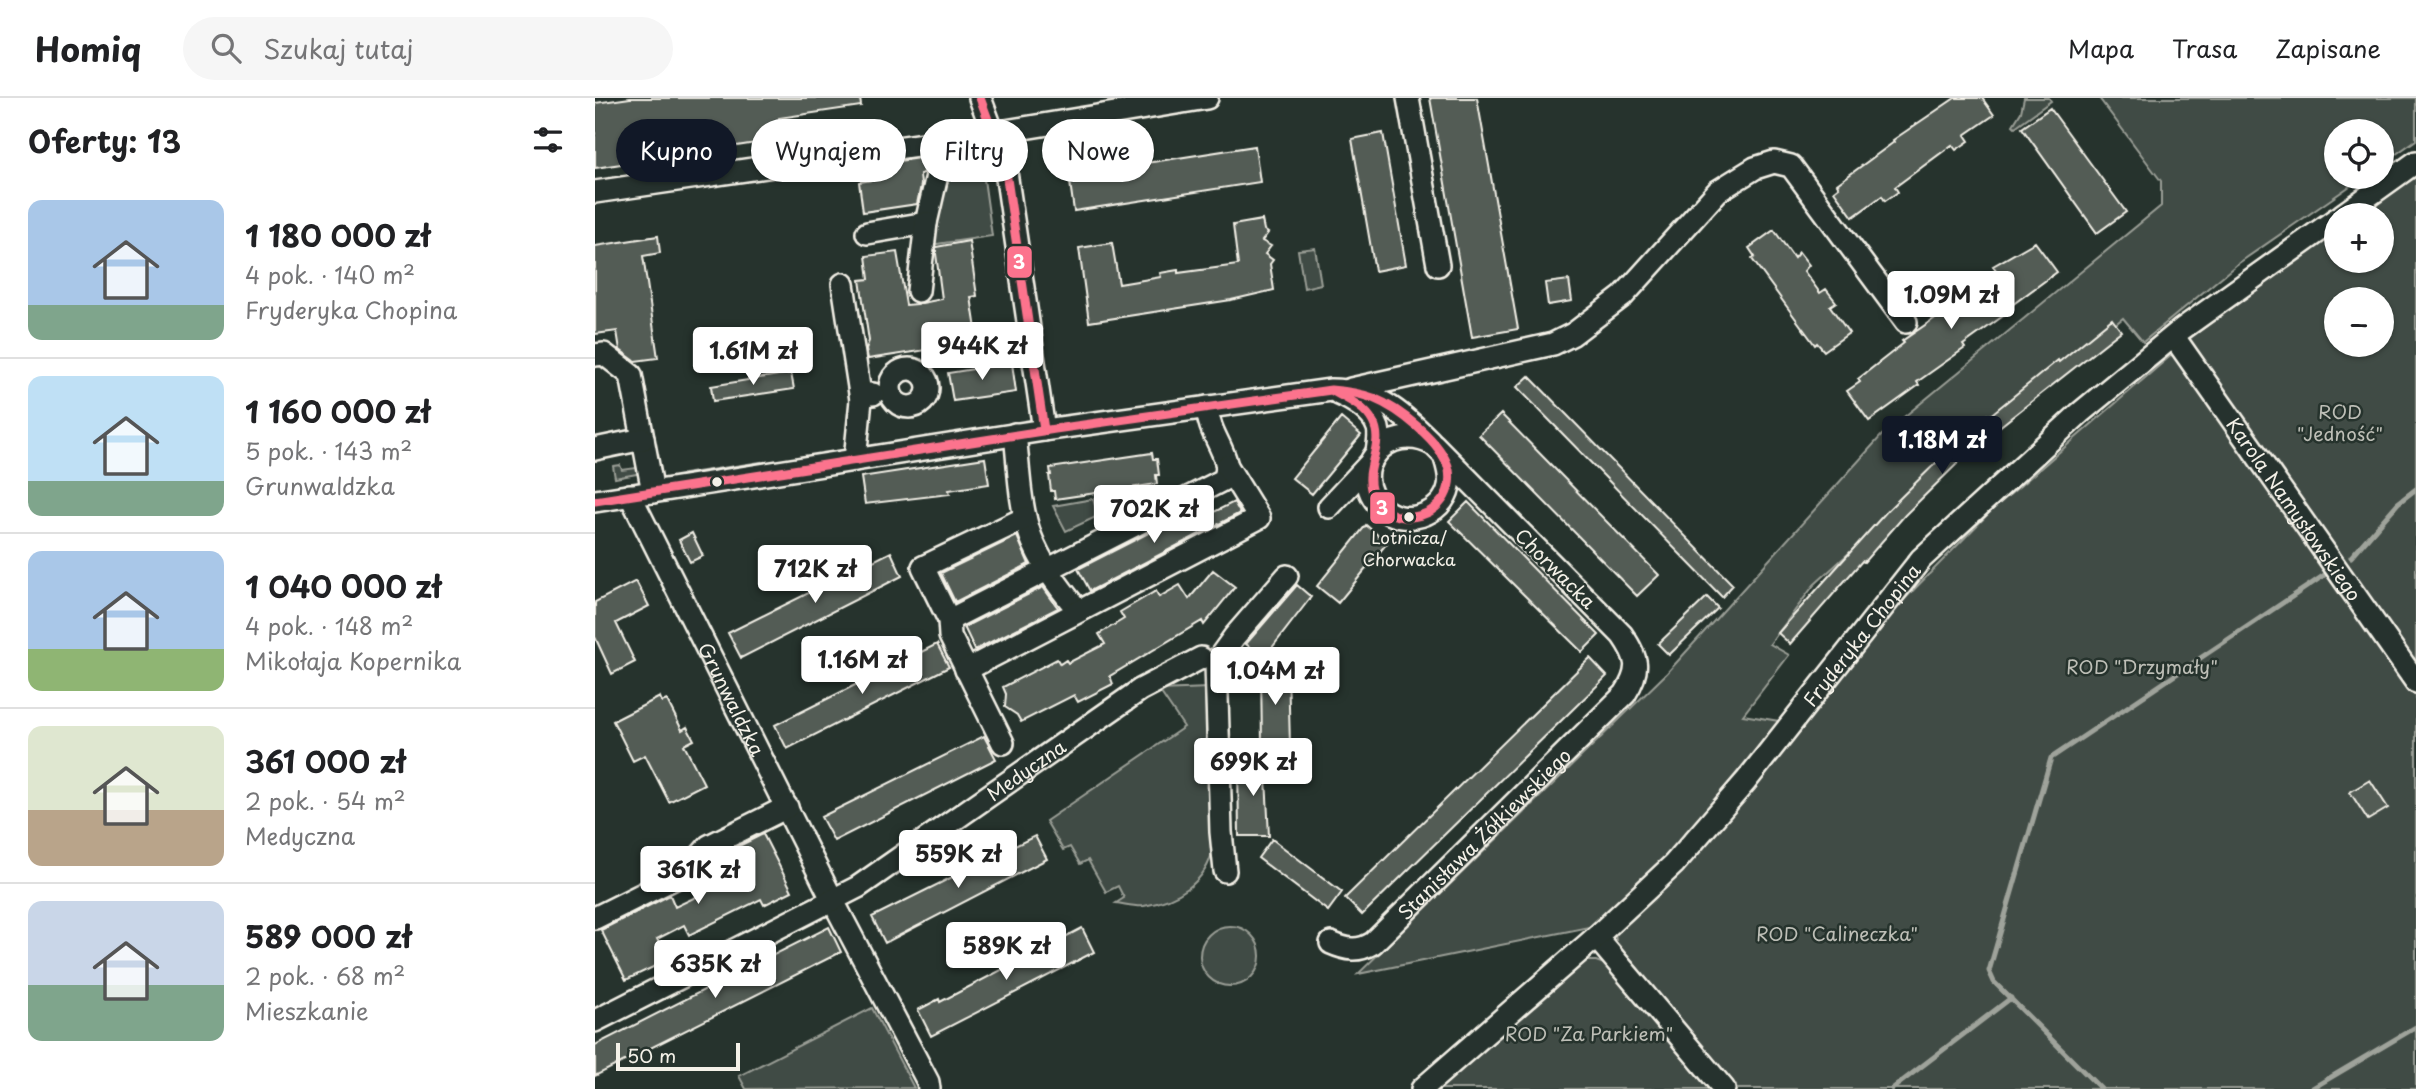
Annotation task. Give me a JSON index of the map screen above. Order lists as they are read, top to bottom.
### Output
{
  "streets": {
    "street": [
      "Karola Namysłowskiego",
      "Chorwacka",
      "Fryderyka Chopina",
      "Grunwaldzka",
      "Medyczna",
      "Stanisława Żółkiewskiego"
    ]
  },
  "crossings": [
    ["Karola Namysłowskiego", "Fryderyka Chopina"],
    ["Chorwacka", "Stanisława Żółkiewskiego"],
    ["Grunwaldzka", "Medyczna"]
  ],
  "parks": [
    "ROD \"Jedność\"",
    "ROD \"Drzymały\"",
    "ROD \"Calineczka\"",
    "ROD \"Za Parkiem\""
  ],
  "places": ["Lotnicza/ Chorwacka"],
  "lines": ["transit line 3"],
  "scale_bar": "50 m",
  "page": {
    "header": "Homiq",
    "search": "Szukaj tutaj",
    "nav": ["Mapa", "Trasa", "Zapisane"],
    "heading": "Oferty: 13",
    "map_buttons": ["+", "−"],
    "chip": [
      "Kupno",
      "Wynajem",
      "Filtry",
      "Nowe"
    ],
    "list": [
      {
        "name": "1 180 000 zł",
        "note": "4 pok. · 140 m² · Fryderyka Chopina"
      },
      {
        "name": "1 160 000 zł",
        "note": "5 pok. · 143 m² · Grunwaldzka"
      },
      {
        "name": "1 040 000 zł",
        "note": "4 pok. · 148 m² · Mikołaja Kopernika"
      },
      {
        "name": "361 000 zł",
        "note": "2 pok. · 54 m² · Medyczna"
      },
      {
        "name": "589 000 zł",
        "note": "2 pok. · 68 m² · Mieszkanie"
      }
    ],
    "price": [
      "1.09M zł",
      "944K zł",
      "1.61M zł",
      "1.18M zł",
      "702K zł",
      "712K zł",
      "1.16M zł",
      "1.04M zł",
      "699K zł",
      "559K zł",
      "361K zł",
      "589K zł",
      "635K zł"
    ],
    "scale": "50 m"
  }
}
